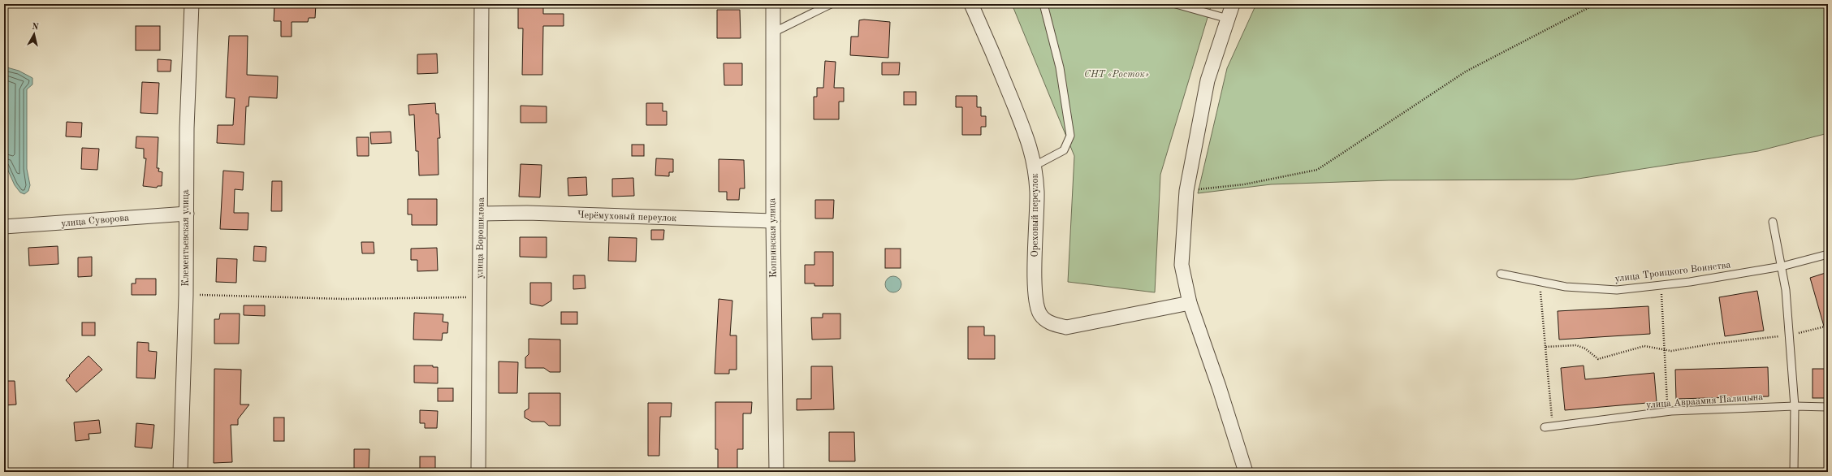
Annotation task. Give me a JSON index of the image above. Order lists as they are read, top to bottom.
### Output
{
  "streets": {
    "street": [
      "Ореховый переулок",
      "Черёмуховый переулок",
      "улица Суворова",
      "Клементьевская улица",
      "улица Ворошилова",
      "Копнинская улица"
    ],
    "lane": ["улица Троицкого Воинства", "улица Авраамия Палицына"]
  },
  "crossings": [
    ["Черёмуховый переулок", "улица Ворошилова"],
    ["Черёмуховый переулок", "Копнинская улица"],
    ["улица Суворова", "Клементьевская улица"]
  ],
  "parks": ["СНТ «Росток»"],
  "north": "top"
}
